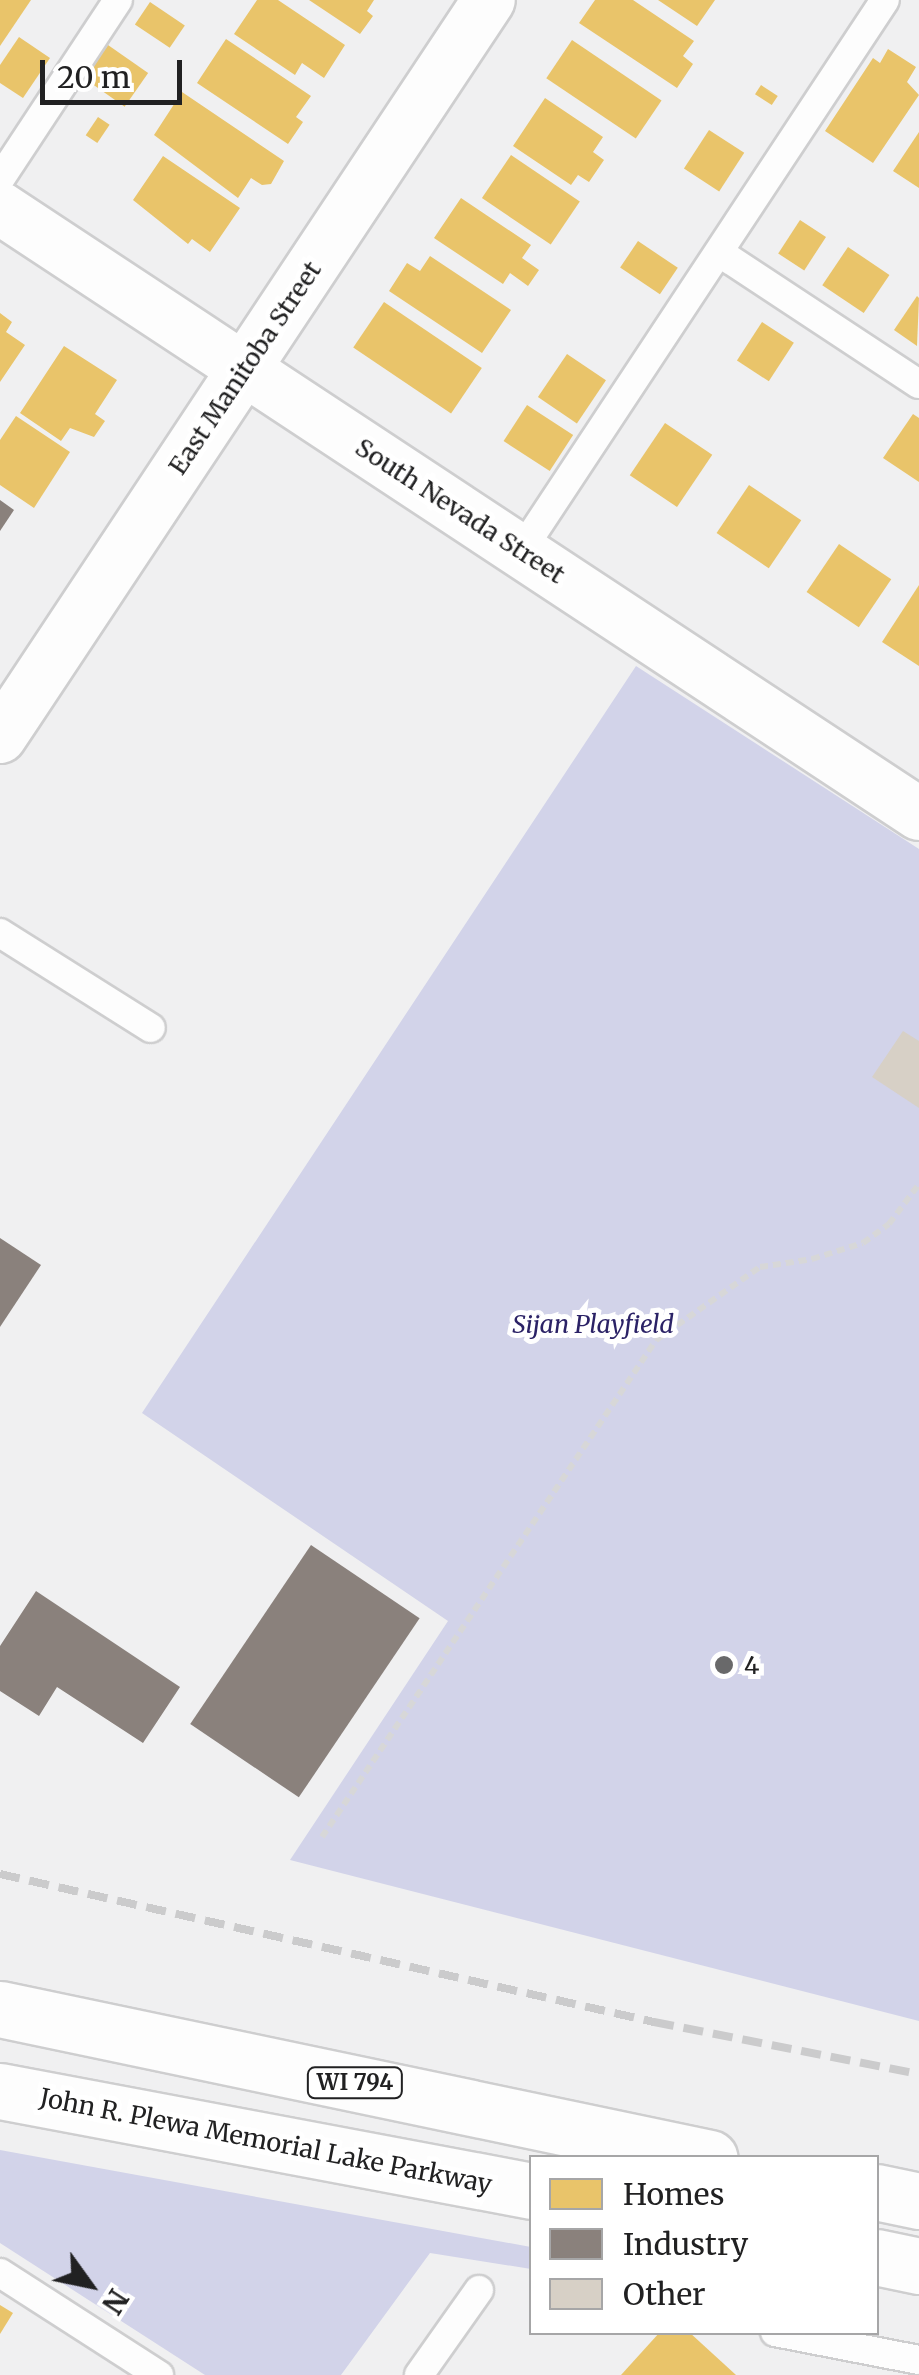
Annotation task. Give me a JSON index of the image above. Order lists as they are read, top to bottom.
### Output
{
  "streets": {
    "main road": ["WI 794", "John R. Plewa Memorial Lake Parkway"],
    "street": ["East Manitoba Street", "South Nevada Street"]
  },
  "crossings": [
    ["East Manitoba Street", "South Nevada Street"]
  ],
  "parks": ["Sijan Playfield"],
  "places": ["4"],
  "legend": ["Homes", "Industry", "Other"],
  "scale_bar": "20 m",
  "north": "bottom right"
}
